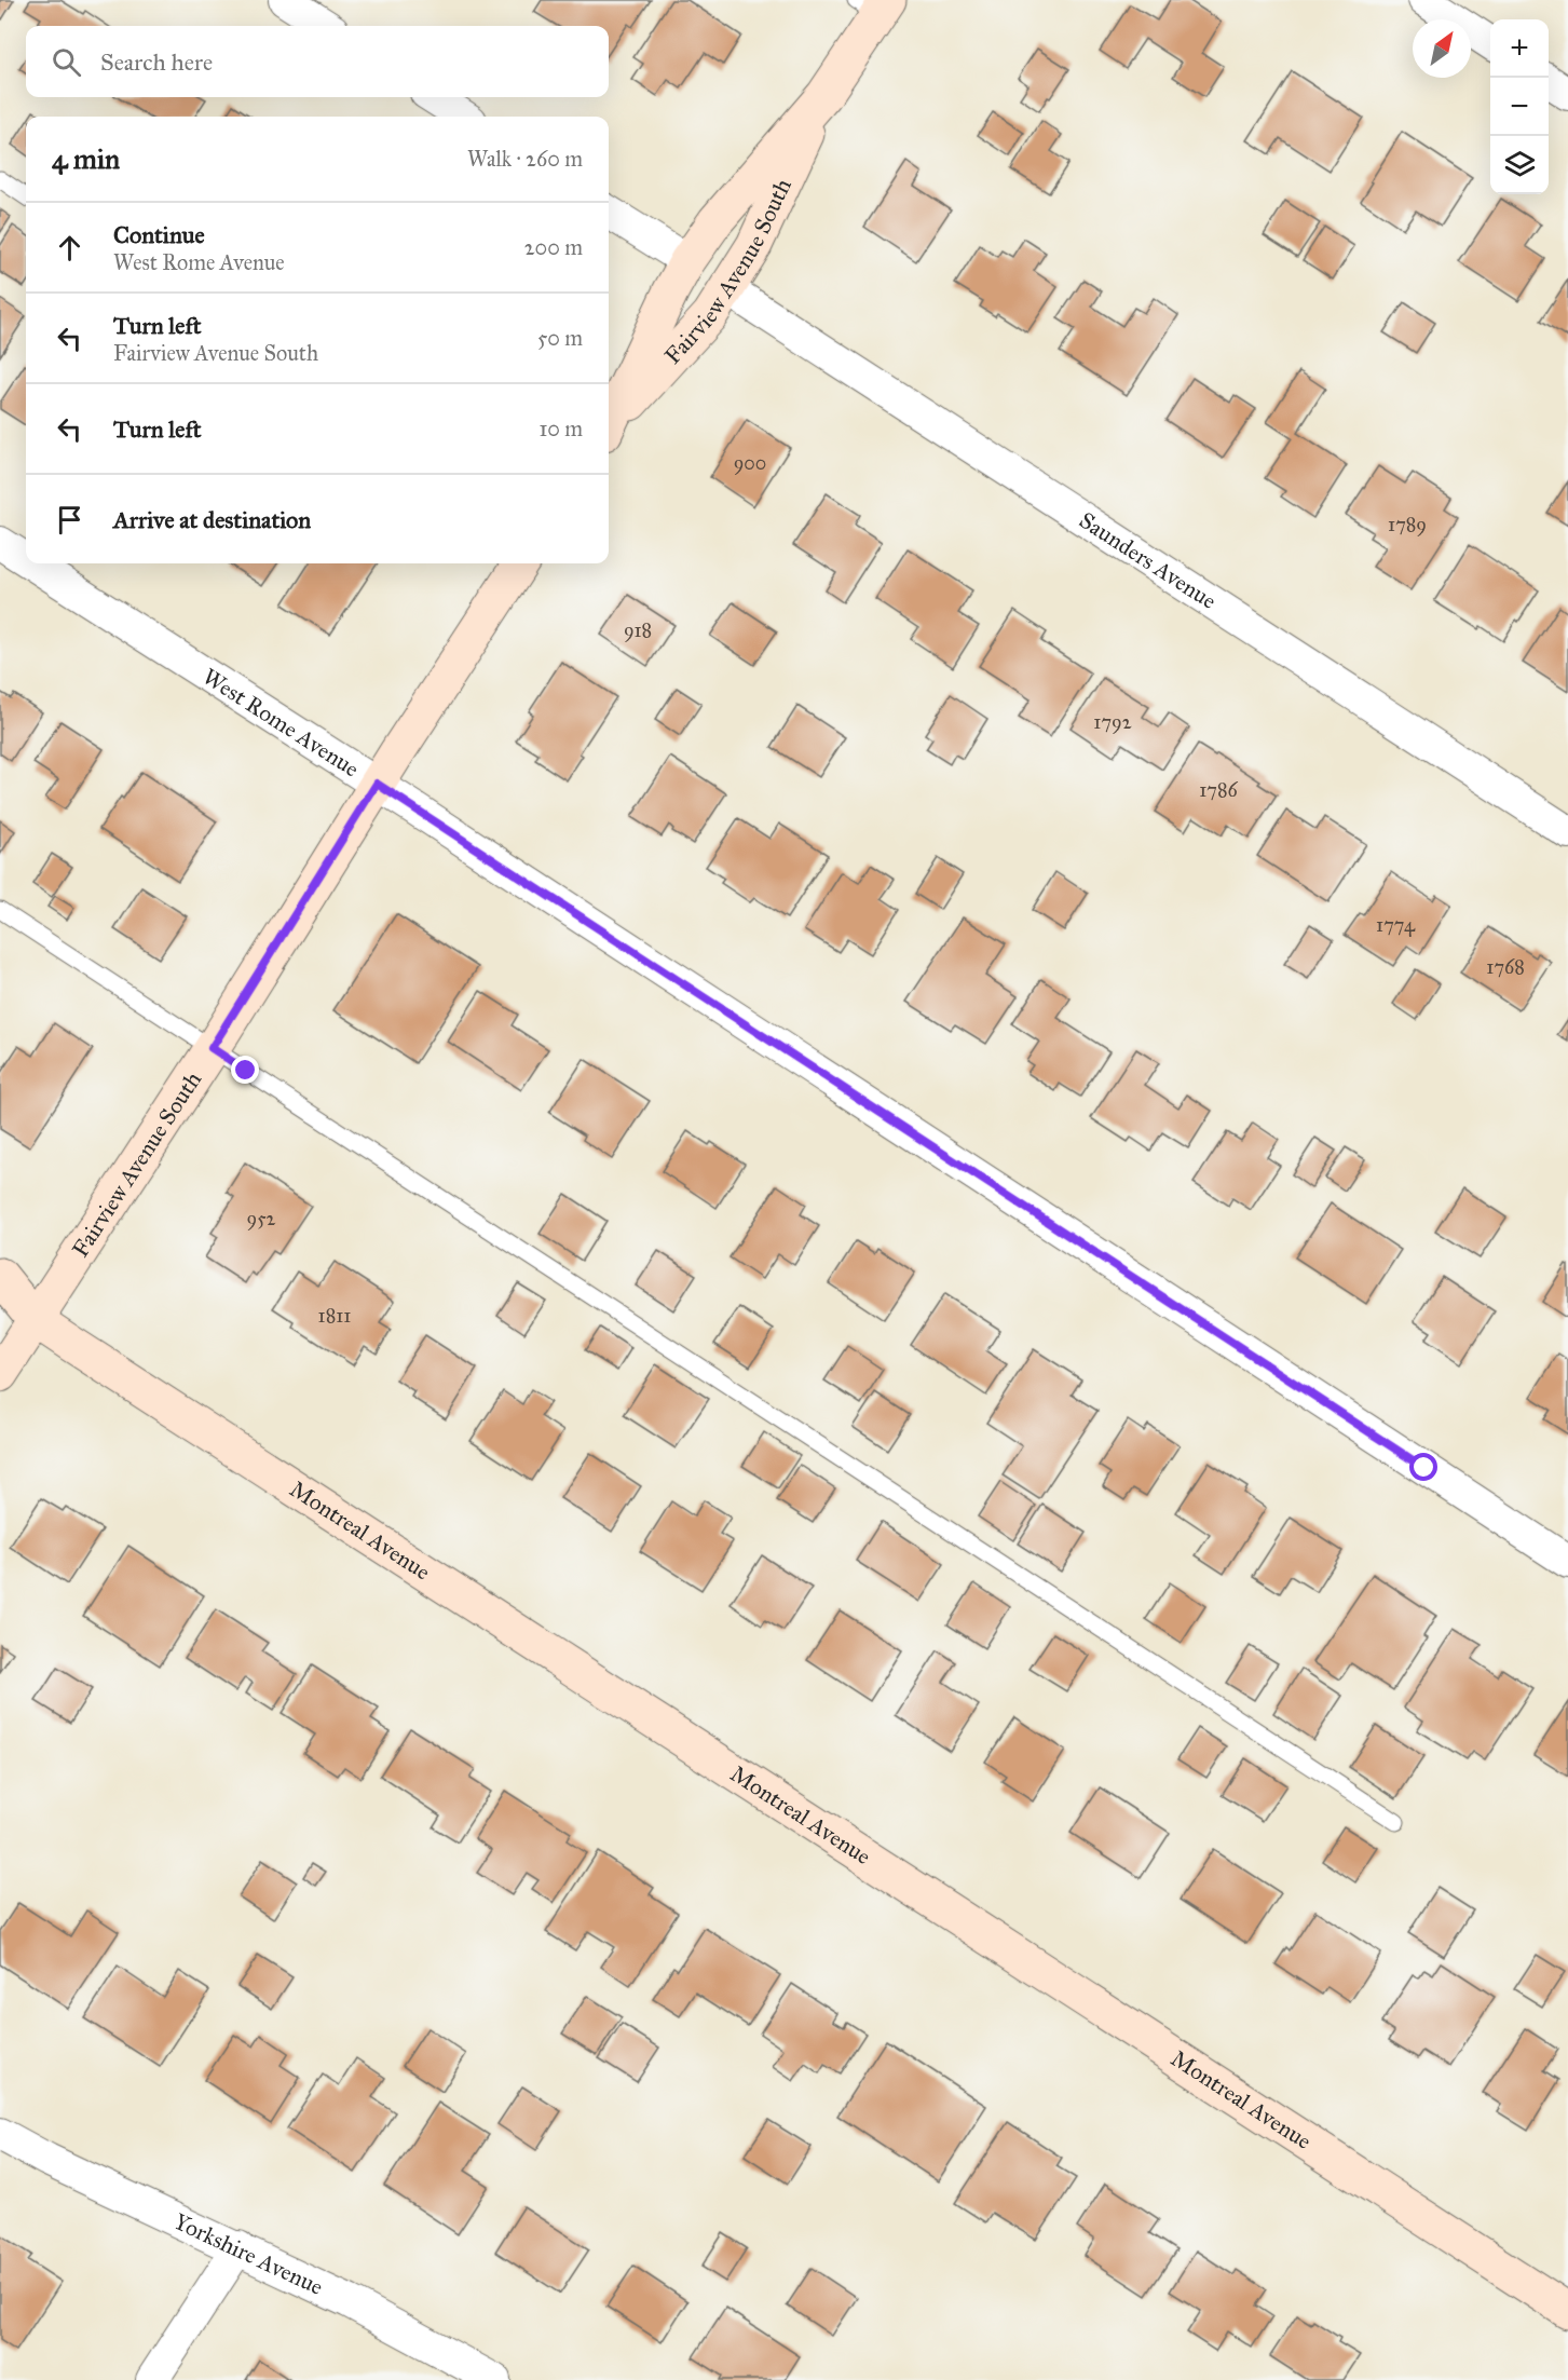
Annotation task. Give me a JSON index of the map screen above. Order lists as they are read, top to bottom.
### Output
{
  "streets": {
    "street": [
      "Fairview Avenue South",
      "Saunders Avenue",
      "West Rome Avenue",
      "Montreal Avenue",
      "Yorkshire Avenue"
    ]
  },
  "crossings": [
    ["Fairview Avenue South", "Saunders Avenue"],
    ["Fairview Avenue South", "West Rome Avenue"],
    ["Fairview Avenue South", "Montreal Avenue"]
  ],
  "house_numbers": [
    "900",
    "1789",
    "918",
    "1792",
    "1786",
    "1774",
    "1768",
    "952",
    "1811"
  ],
  "north": "top right",
  "page": {
    "map_buttons": ["+", "−"],
    "search": "Search here",
    "heading": ["4 min", "Walk · 260 m"],
    "list": [
      ["Continue", "West Rome Avenue", "200 m"],
      ["Turn left", "Fairview Avenue South", "50 m"],
      ["Turn left", "10 m"],
      "Arrive at destination"
    ]
  }
}
